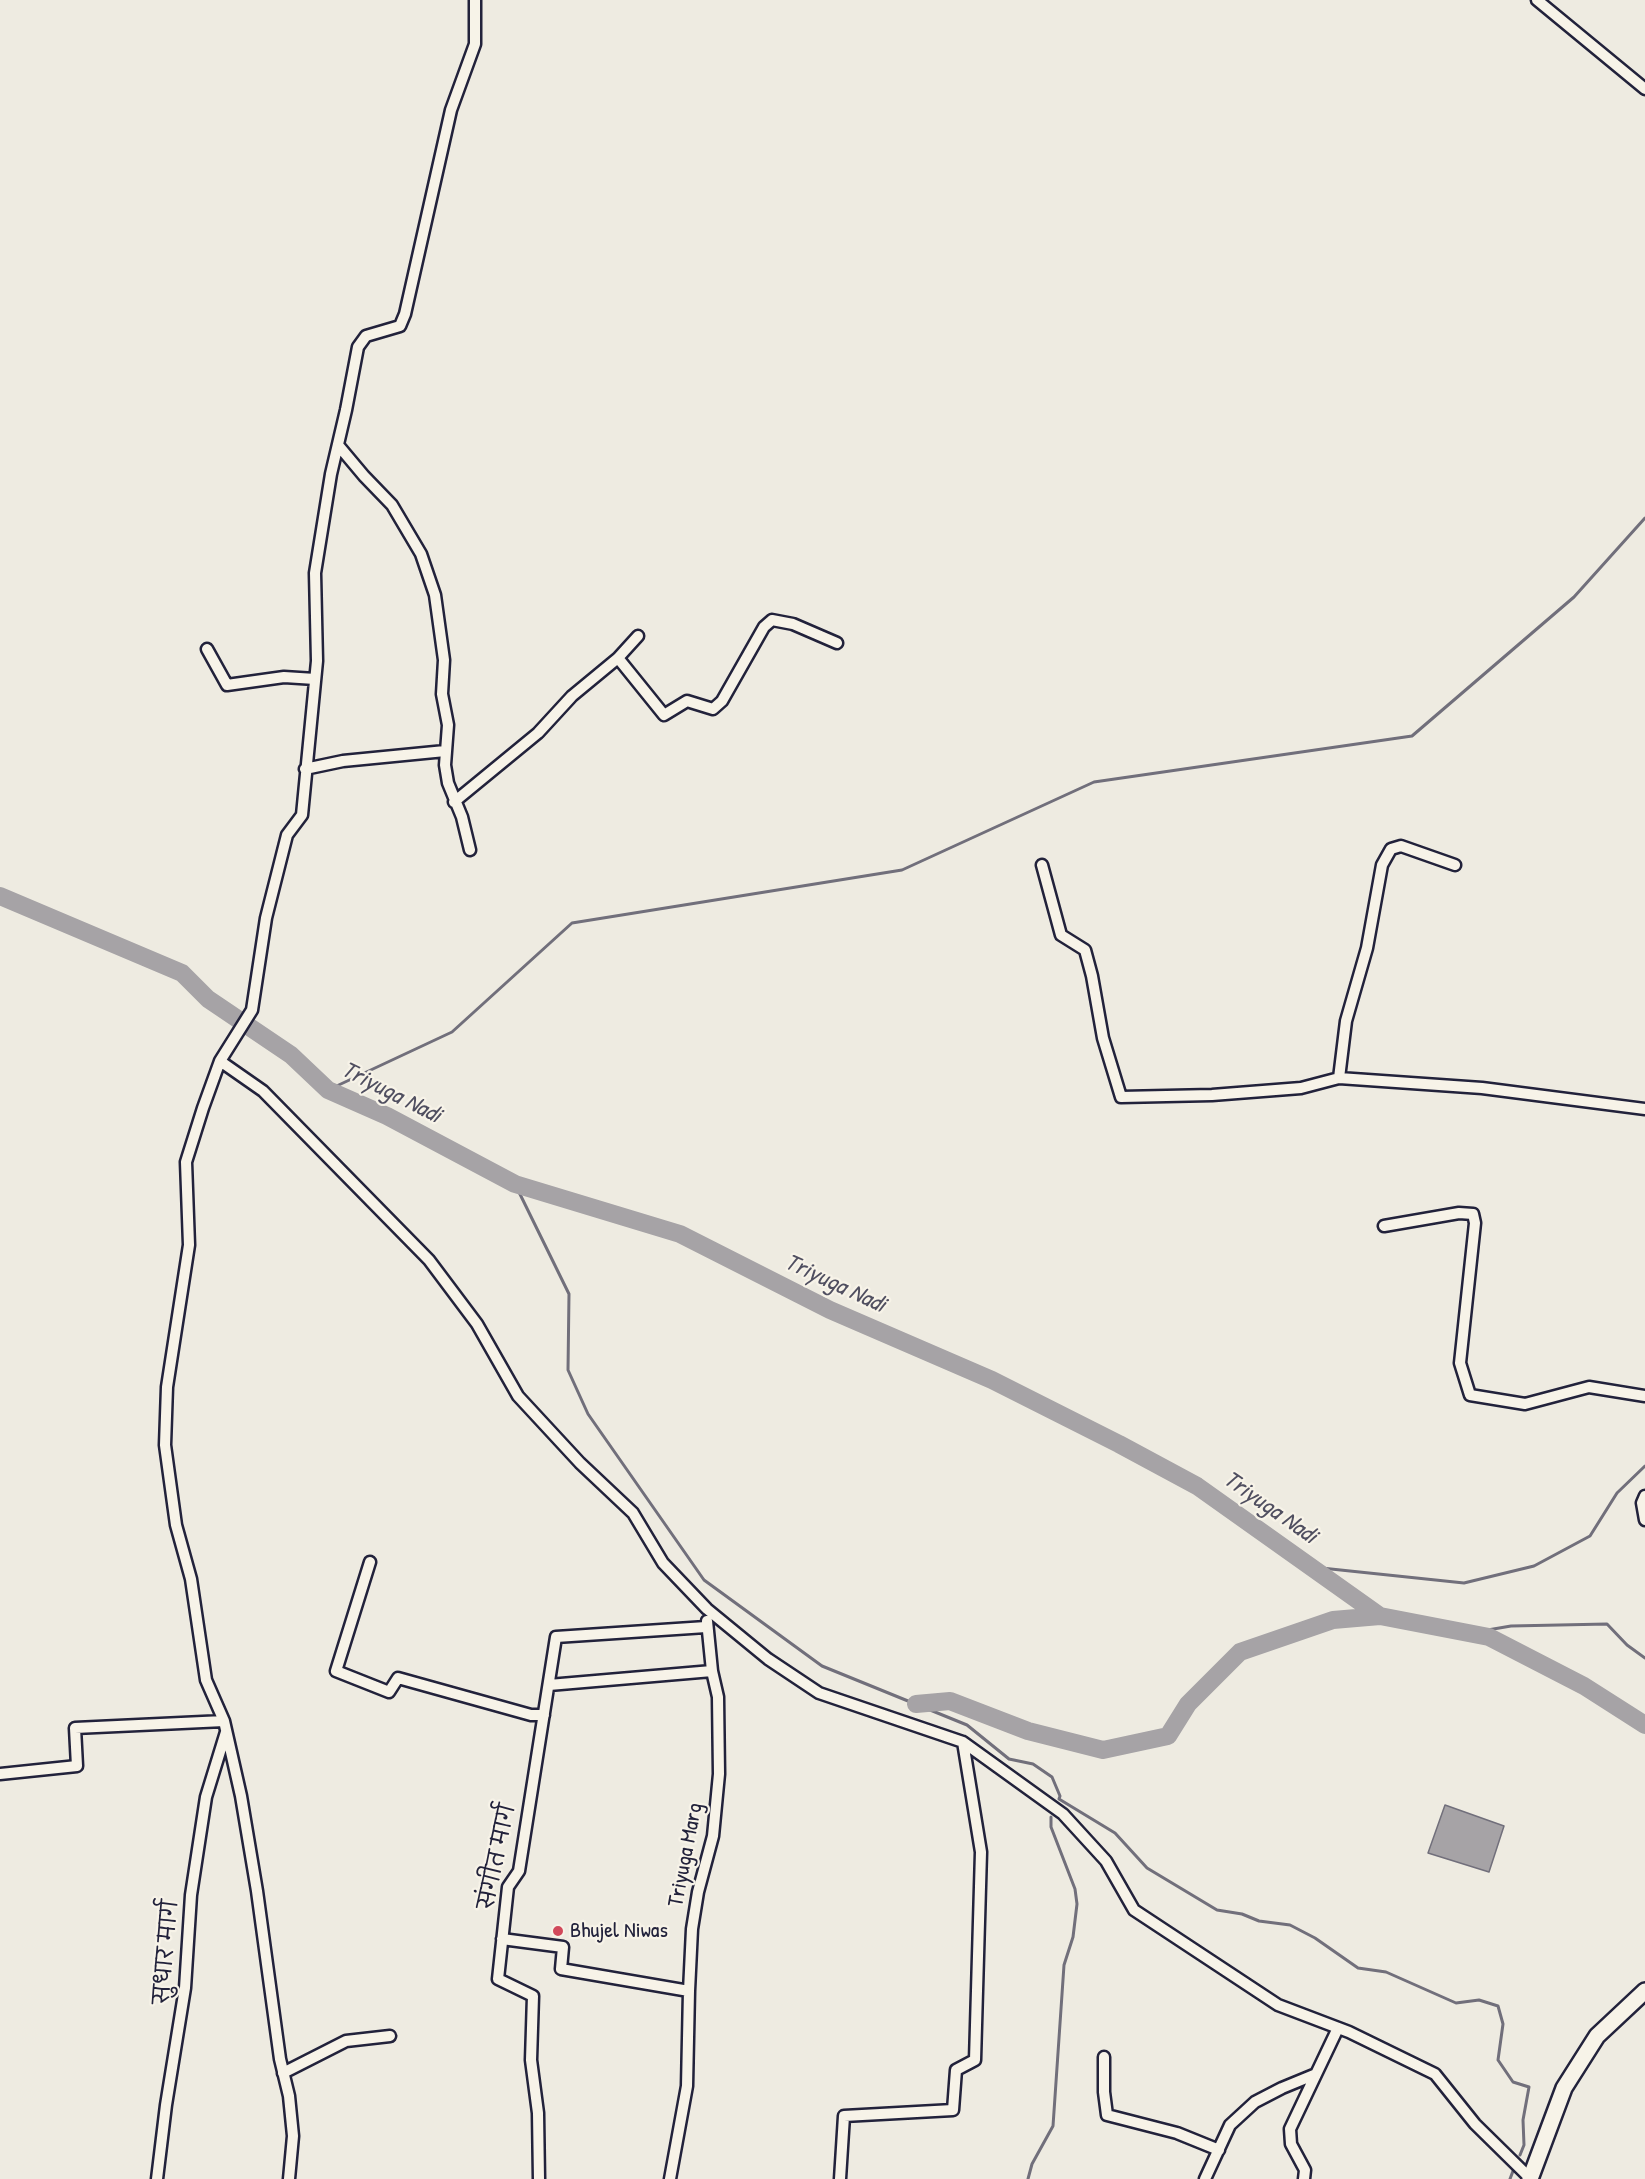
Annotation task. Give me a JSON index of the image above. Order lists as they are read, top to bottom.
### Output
{
  "streets": {
    "street": ["Triyuga Marg", "संगीत मार्ग", "सुधार मार्ग"]
  },
  "crossings": [
    ["Triyuga Marg", "संगीत मार्ग"]
  ],
  "water": ["Triyuga Nadi"],
  "places": ["Bhujel Niwas"]
}
